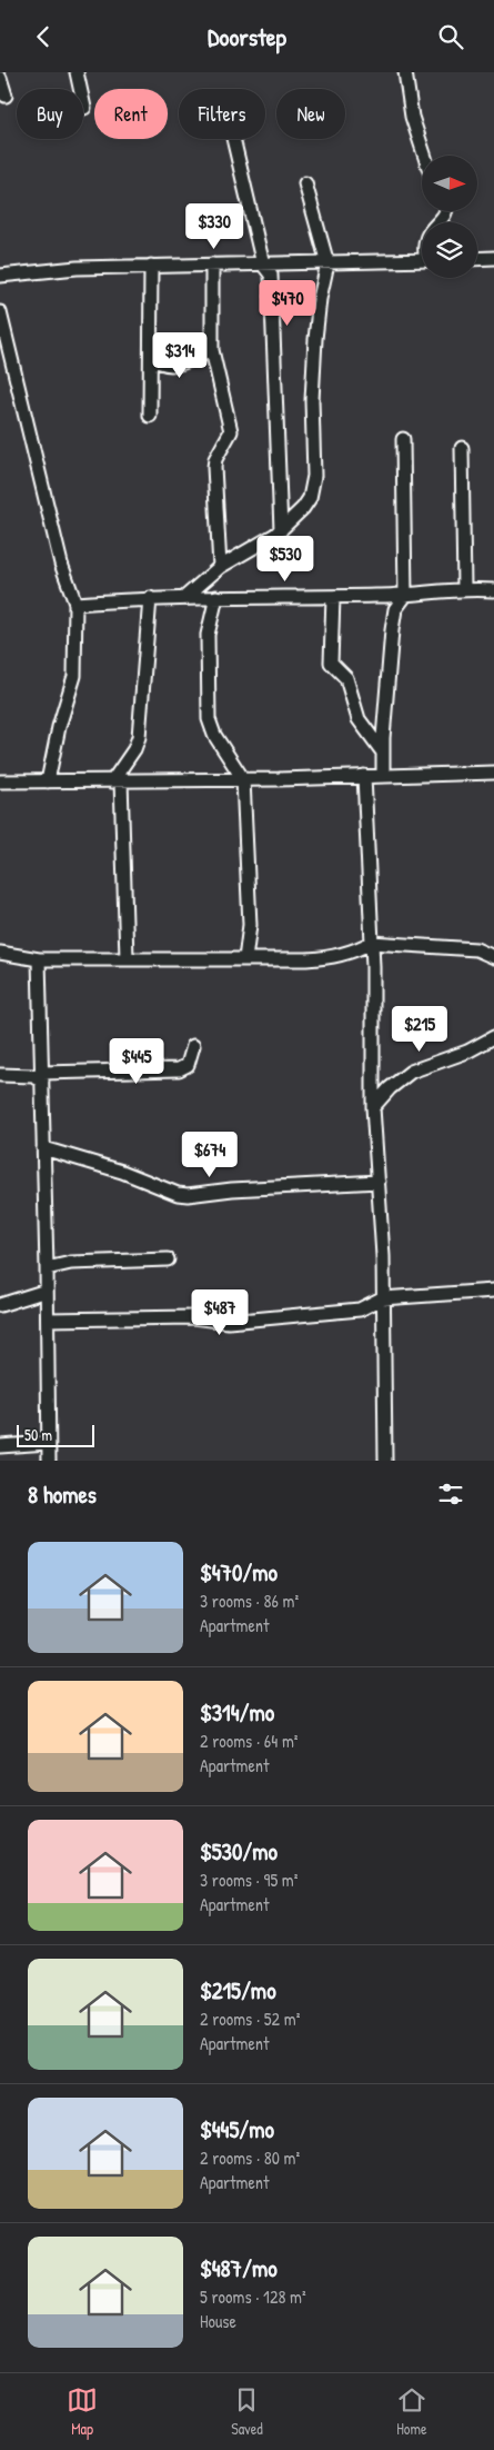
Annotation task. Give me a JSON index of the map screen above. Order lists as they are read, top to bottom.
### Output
{
  "scale_bar": "50 m",
  "north": "right",
  "page": {
    "header": "Doorstep",
    "chip": [
      "Buy",
      "Rent",
      "Filters",
      "New"
    ],
    "price": [
      "$330",
      "$470",
      "$314",
      "$530",
      "$215",
      "$445",
      "$674",
      "$487"
    ],
    "scale": "50 m",
    "heading": "8 homes",
    "list": [
      {
        "name": "$470/mo",
        "note": "3 rooms · 86 m² · Apartment"
      },
      {
        "name": "$314/mo",
        "note": "2 rooms · 64 m² · Apartment"
      },
      {
        "name": "$530/mo",
        "note": "3 rooms · 95 m² · Apartment"
      },
      {
        "name": "$215/mo",
        "note": "2 rooms · 52 m² · Apartment"
      },
      {
        "name": "$445/mo",
        "note": "2 rooms · 80 m² · Apartment"
      },
      {
        "name": "$487/mo",
        "note": "5 rooms · 128 m² · House"
      }
    ],
    "tabs": ["Map", "Saved", "Home"]
  }
}
